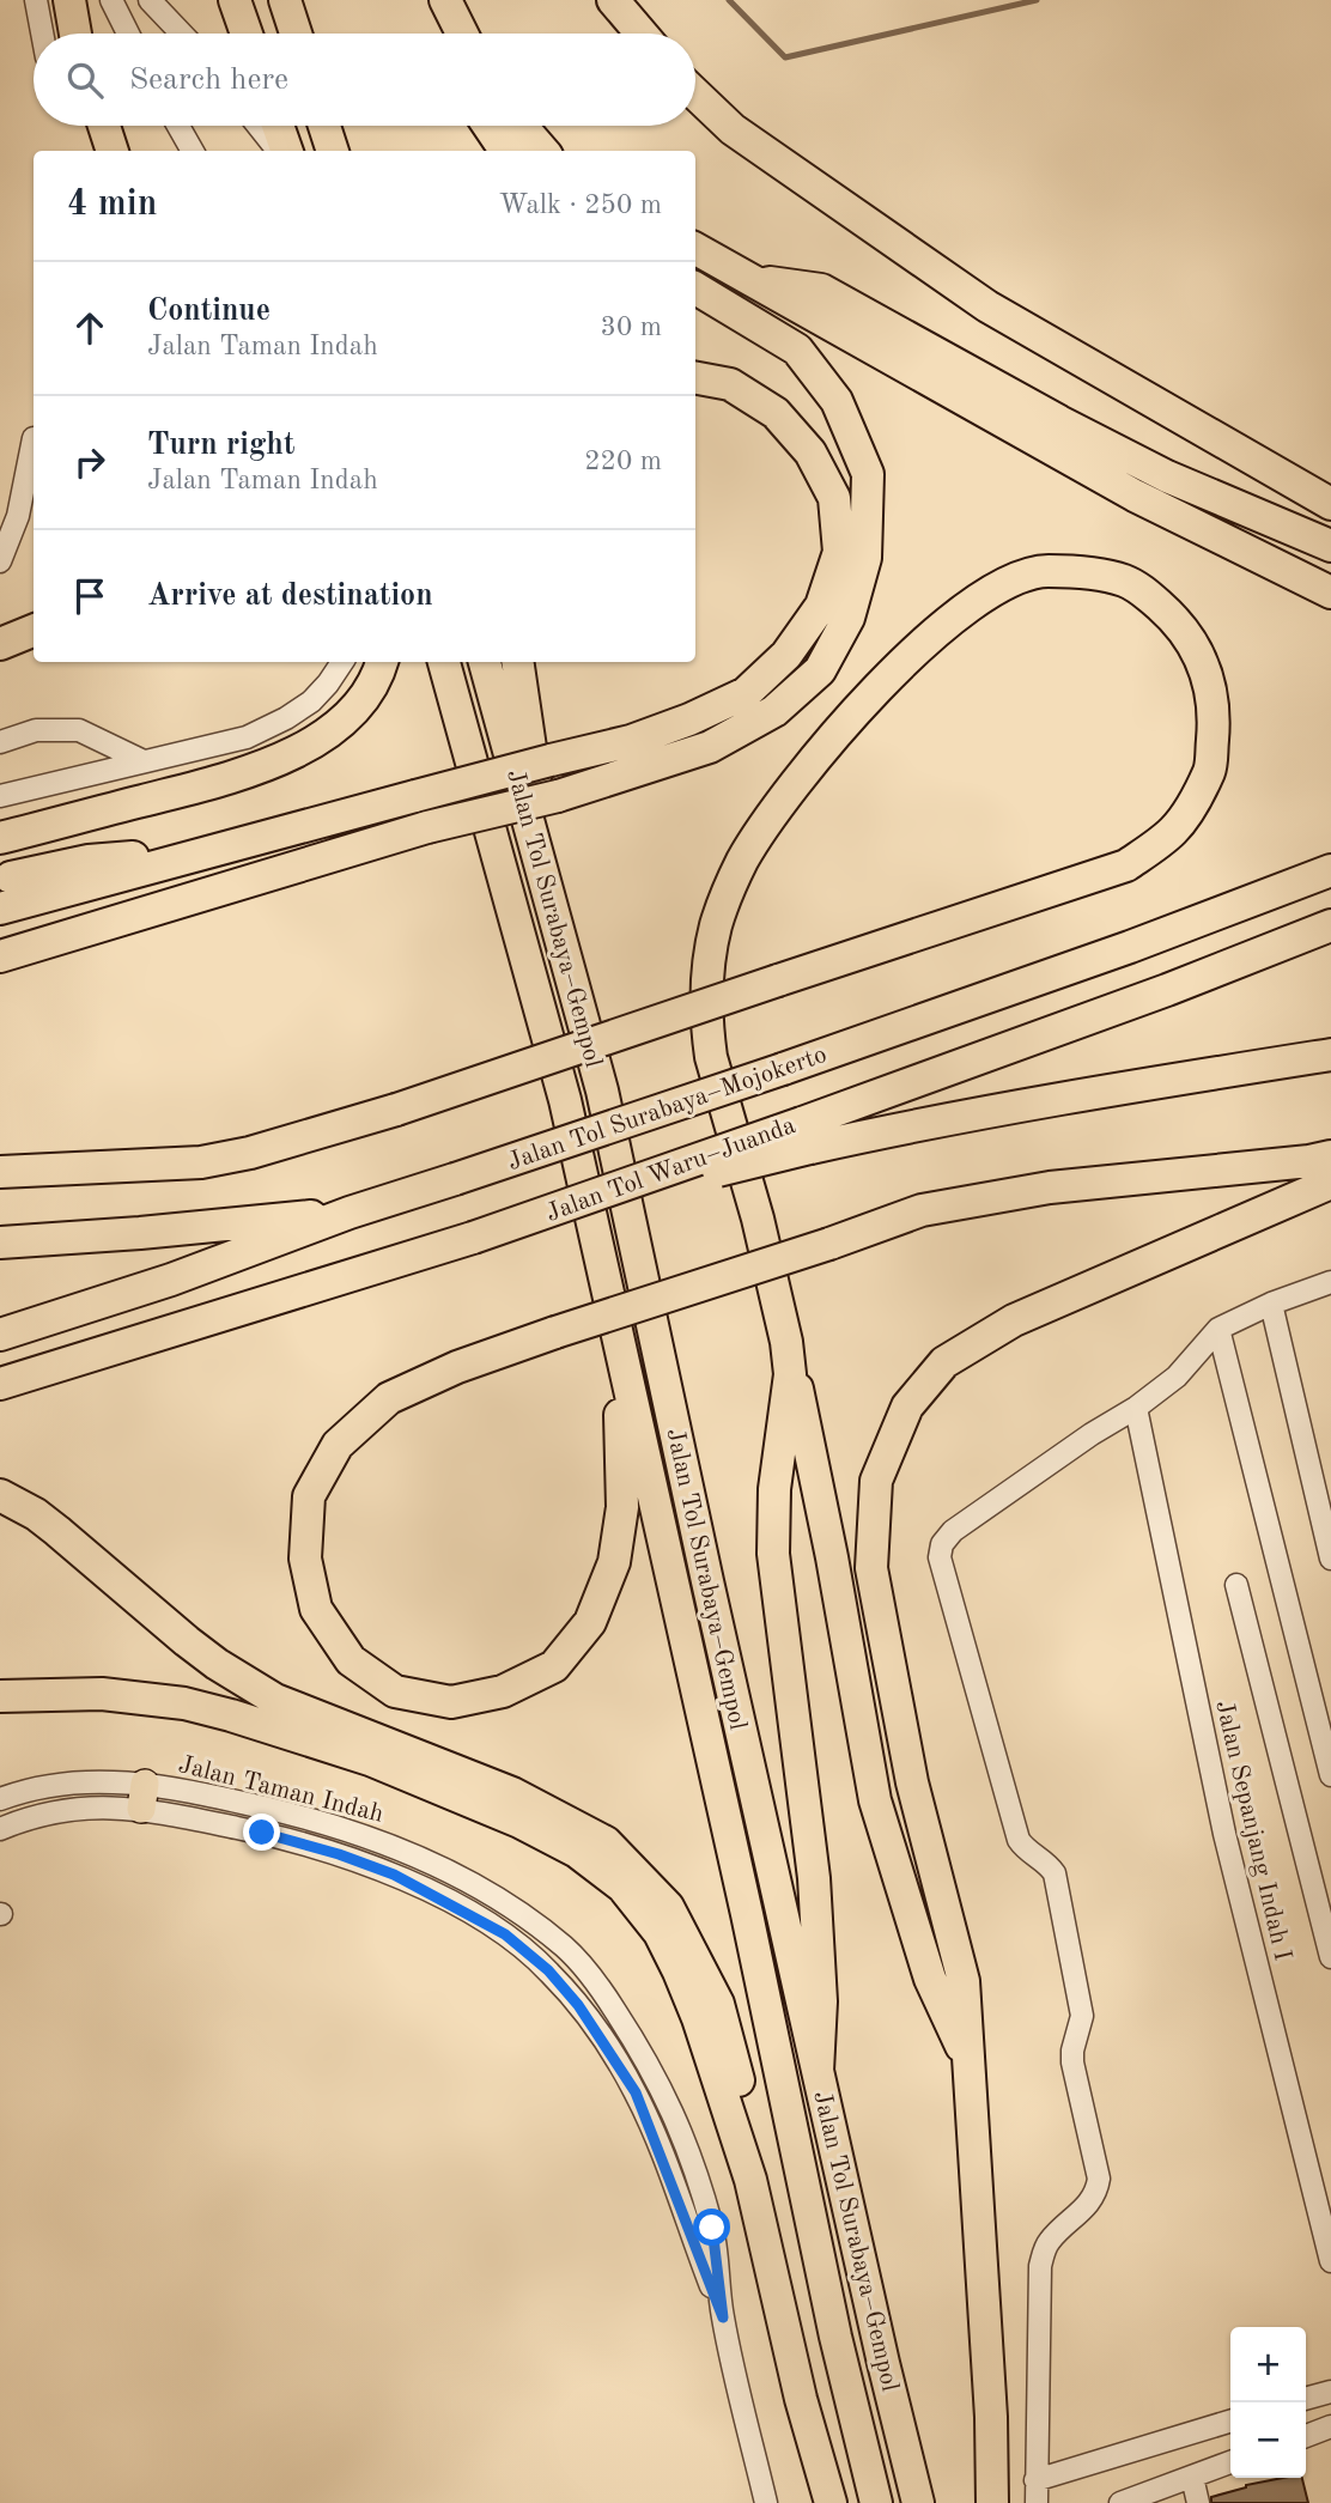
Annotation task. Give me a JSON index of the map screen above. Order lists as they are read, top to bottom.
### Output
{
  "streets": {
    "highway": ["Jalan Tol Surabaya–Gempol", "Jalan Tol Surabaya–Mojokerto", "Jalan Tol Waru–Juanda"],
    "street": ["Jalan Taman Indah", "Jalan Sepanjang Indah I"]
  },
  "page": {
    "search": "Search here",
    "heading": ["4 min", "Walk · 250 m"],
    "list": [
      ["Continue", "Jalan Taman Indah", "30 m"],
      ["Turn right", "Jalan Taman Indah", "220 m"],
      "Arrive at destination"
    ],
    "map_buttons": ["+", "−"]
  }
}
